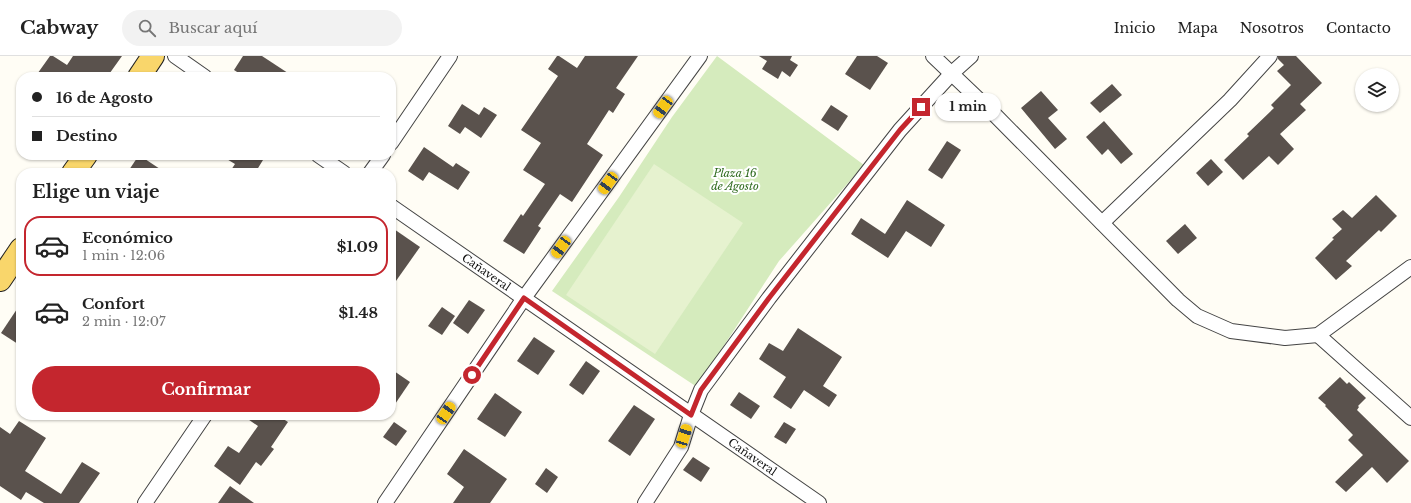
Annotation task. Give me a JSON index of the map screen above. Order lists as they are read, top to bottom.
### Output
{
  "streets": {
    "street": ["Cañaveral"]
  },
  "parks": ["Plaza 16 de Agosto"],
  "page": {
    "header": "Cabway",
    "search": "Buscar aquí",
    "nav": [
      "Inicio",
      "Mapa",
      "Nosotros",
      "Contacto"
    ],
    "banner": ["16 de Agosto", "Destino"],
    "bubble": "1 min",
    "heading": "Elige un viaje",
    "list": [
      {
        "name": "Económico",
        "note": "1 min · 12:06",
        "value": "$1.09"
      },
      {
        "name": "Confort",
        "note": "2 min · 12:07",
        "value": "$1.48"
      }
    ],
    "buttons": "Confirmar"
  }
}
